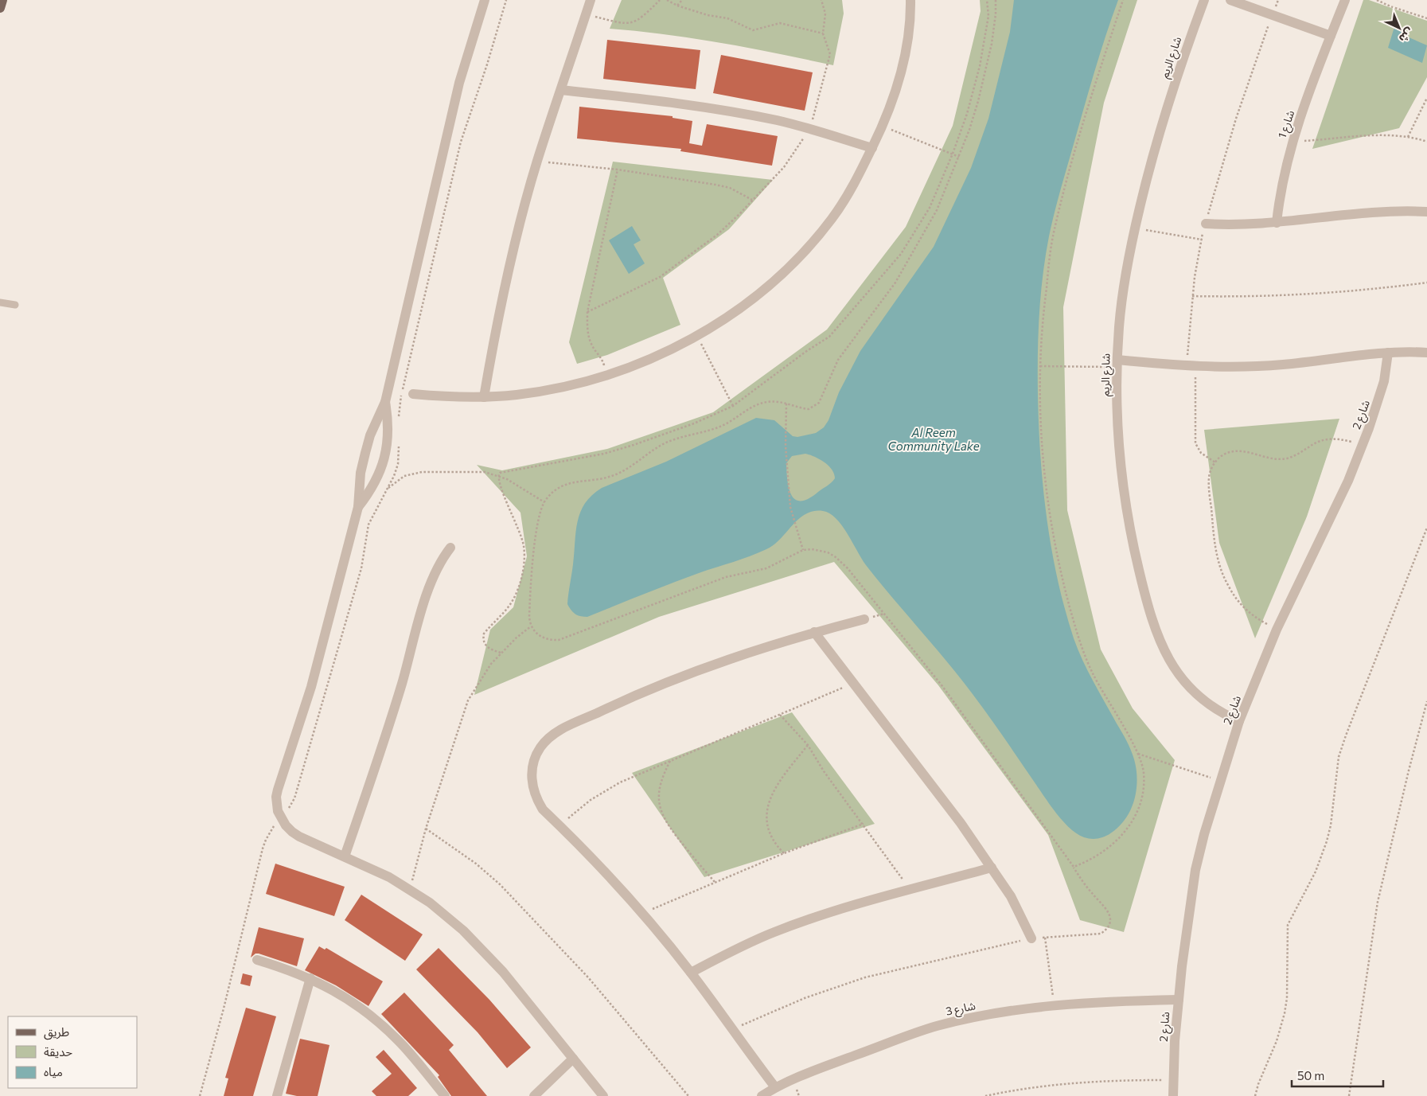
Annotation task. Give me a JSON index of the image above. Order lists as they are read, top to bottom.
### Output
{
  "streets": {
    "street": [
      "شارع الريم",
      "شارع 1",
      "شارع 2",
      "شارع 3"
    ]
  },
  "crossings": [
    ["شارع الريم", "شارع 2"],
    ["شارع 2", "شارع 3"]
  ],
  "water": ["Al Reem Community Lake"],
  "legend": ["طريق", "حديقة", "مياه"],
  "scale_bar": "50 m",
  "north": "bottom right"
}
